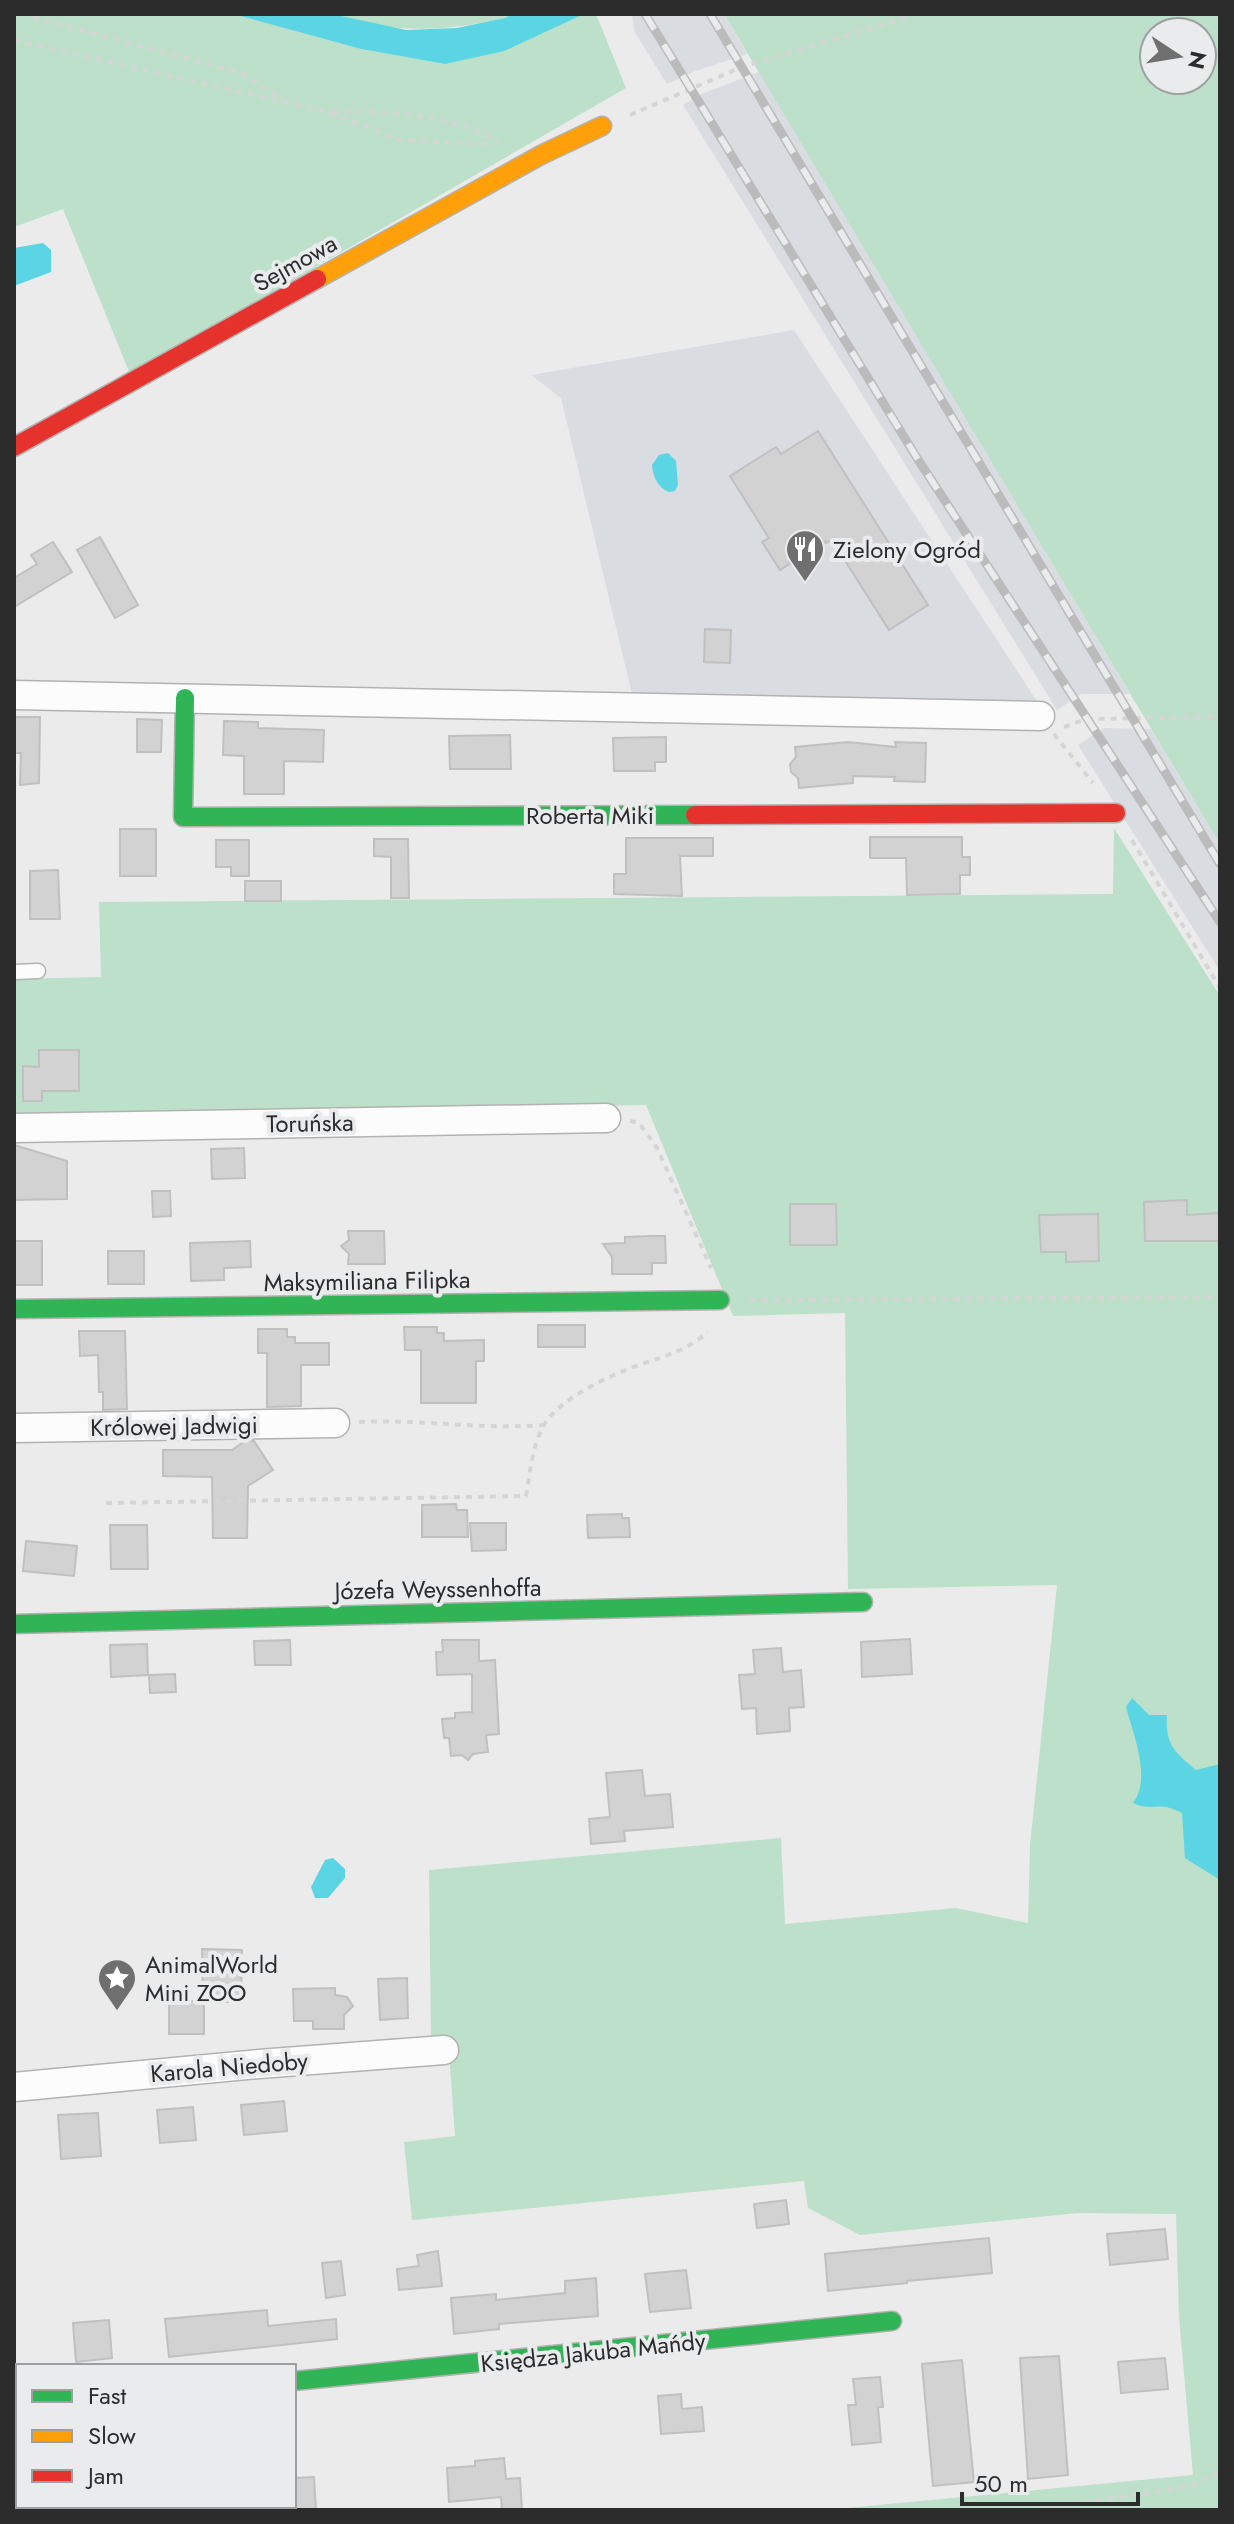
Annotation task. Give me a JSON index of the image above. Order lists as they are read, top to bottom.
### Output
{
  "streets": {
    "street": [
      "Sejmowa",
      "Roberta Miki",
      "Toruńska",
      "Maksymiliana Filipka",
      "Królowej Jadwigi",
      "Józefa Weyssenhoffa",
      "Karola Niedoby",
      "Księdza Jakuba Mańdy"
    ]
  },
  "places": {
    "restaurant": ["Zielony Ogród"],
    "place": ["AnimalWorld Mini ZOO"]
  },
  "legend": ["Fast", "Slow", "Jam"],
  "scale_bar": "50 m",
  "north": "right"
}
